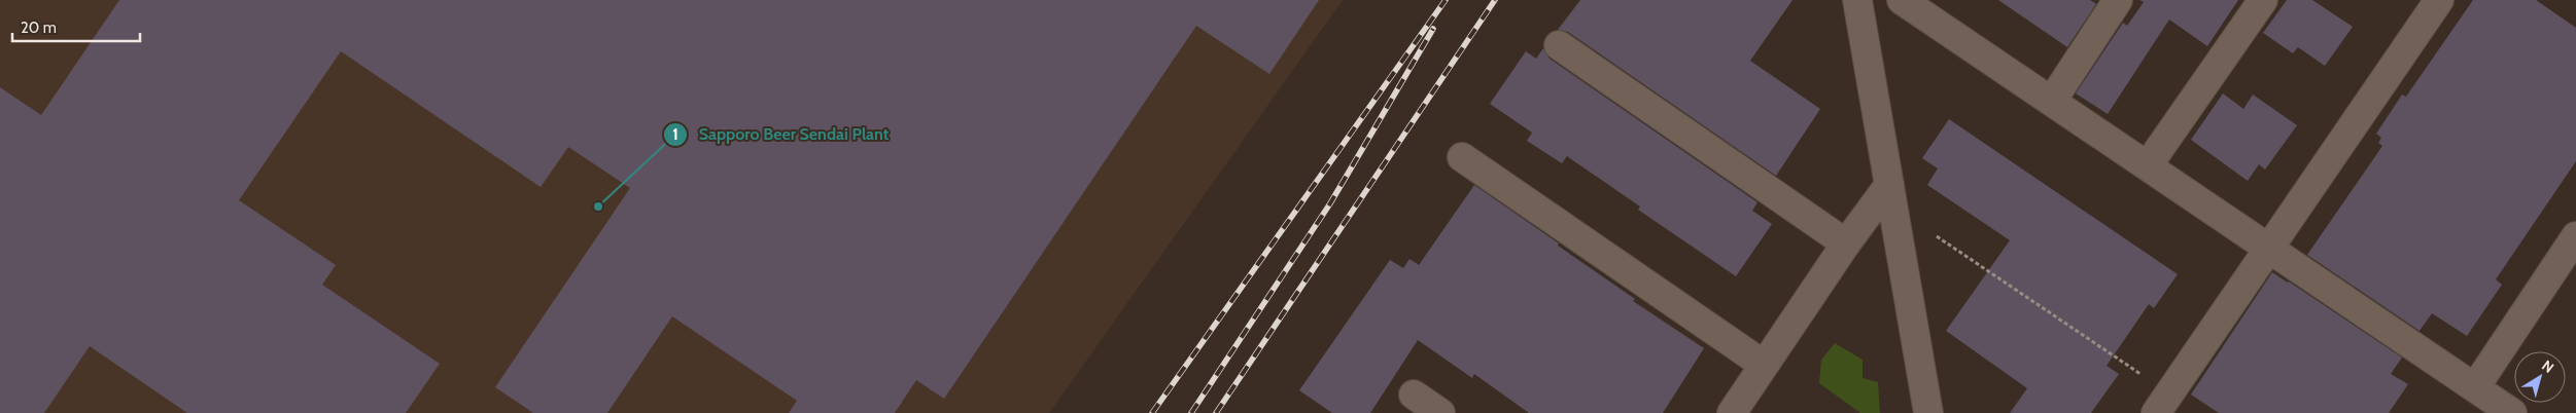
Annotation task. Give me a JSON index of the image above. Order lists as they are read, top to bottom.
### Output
{
  "places": ["Sapporo Beer Sendai Plant"],
  "scale_bar": "20 m",
  "north": "top right"
}
